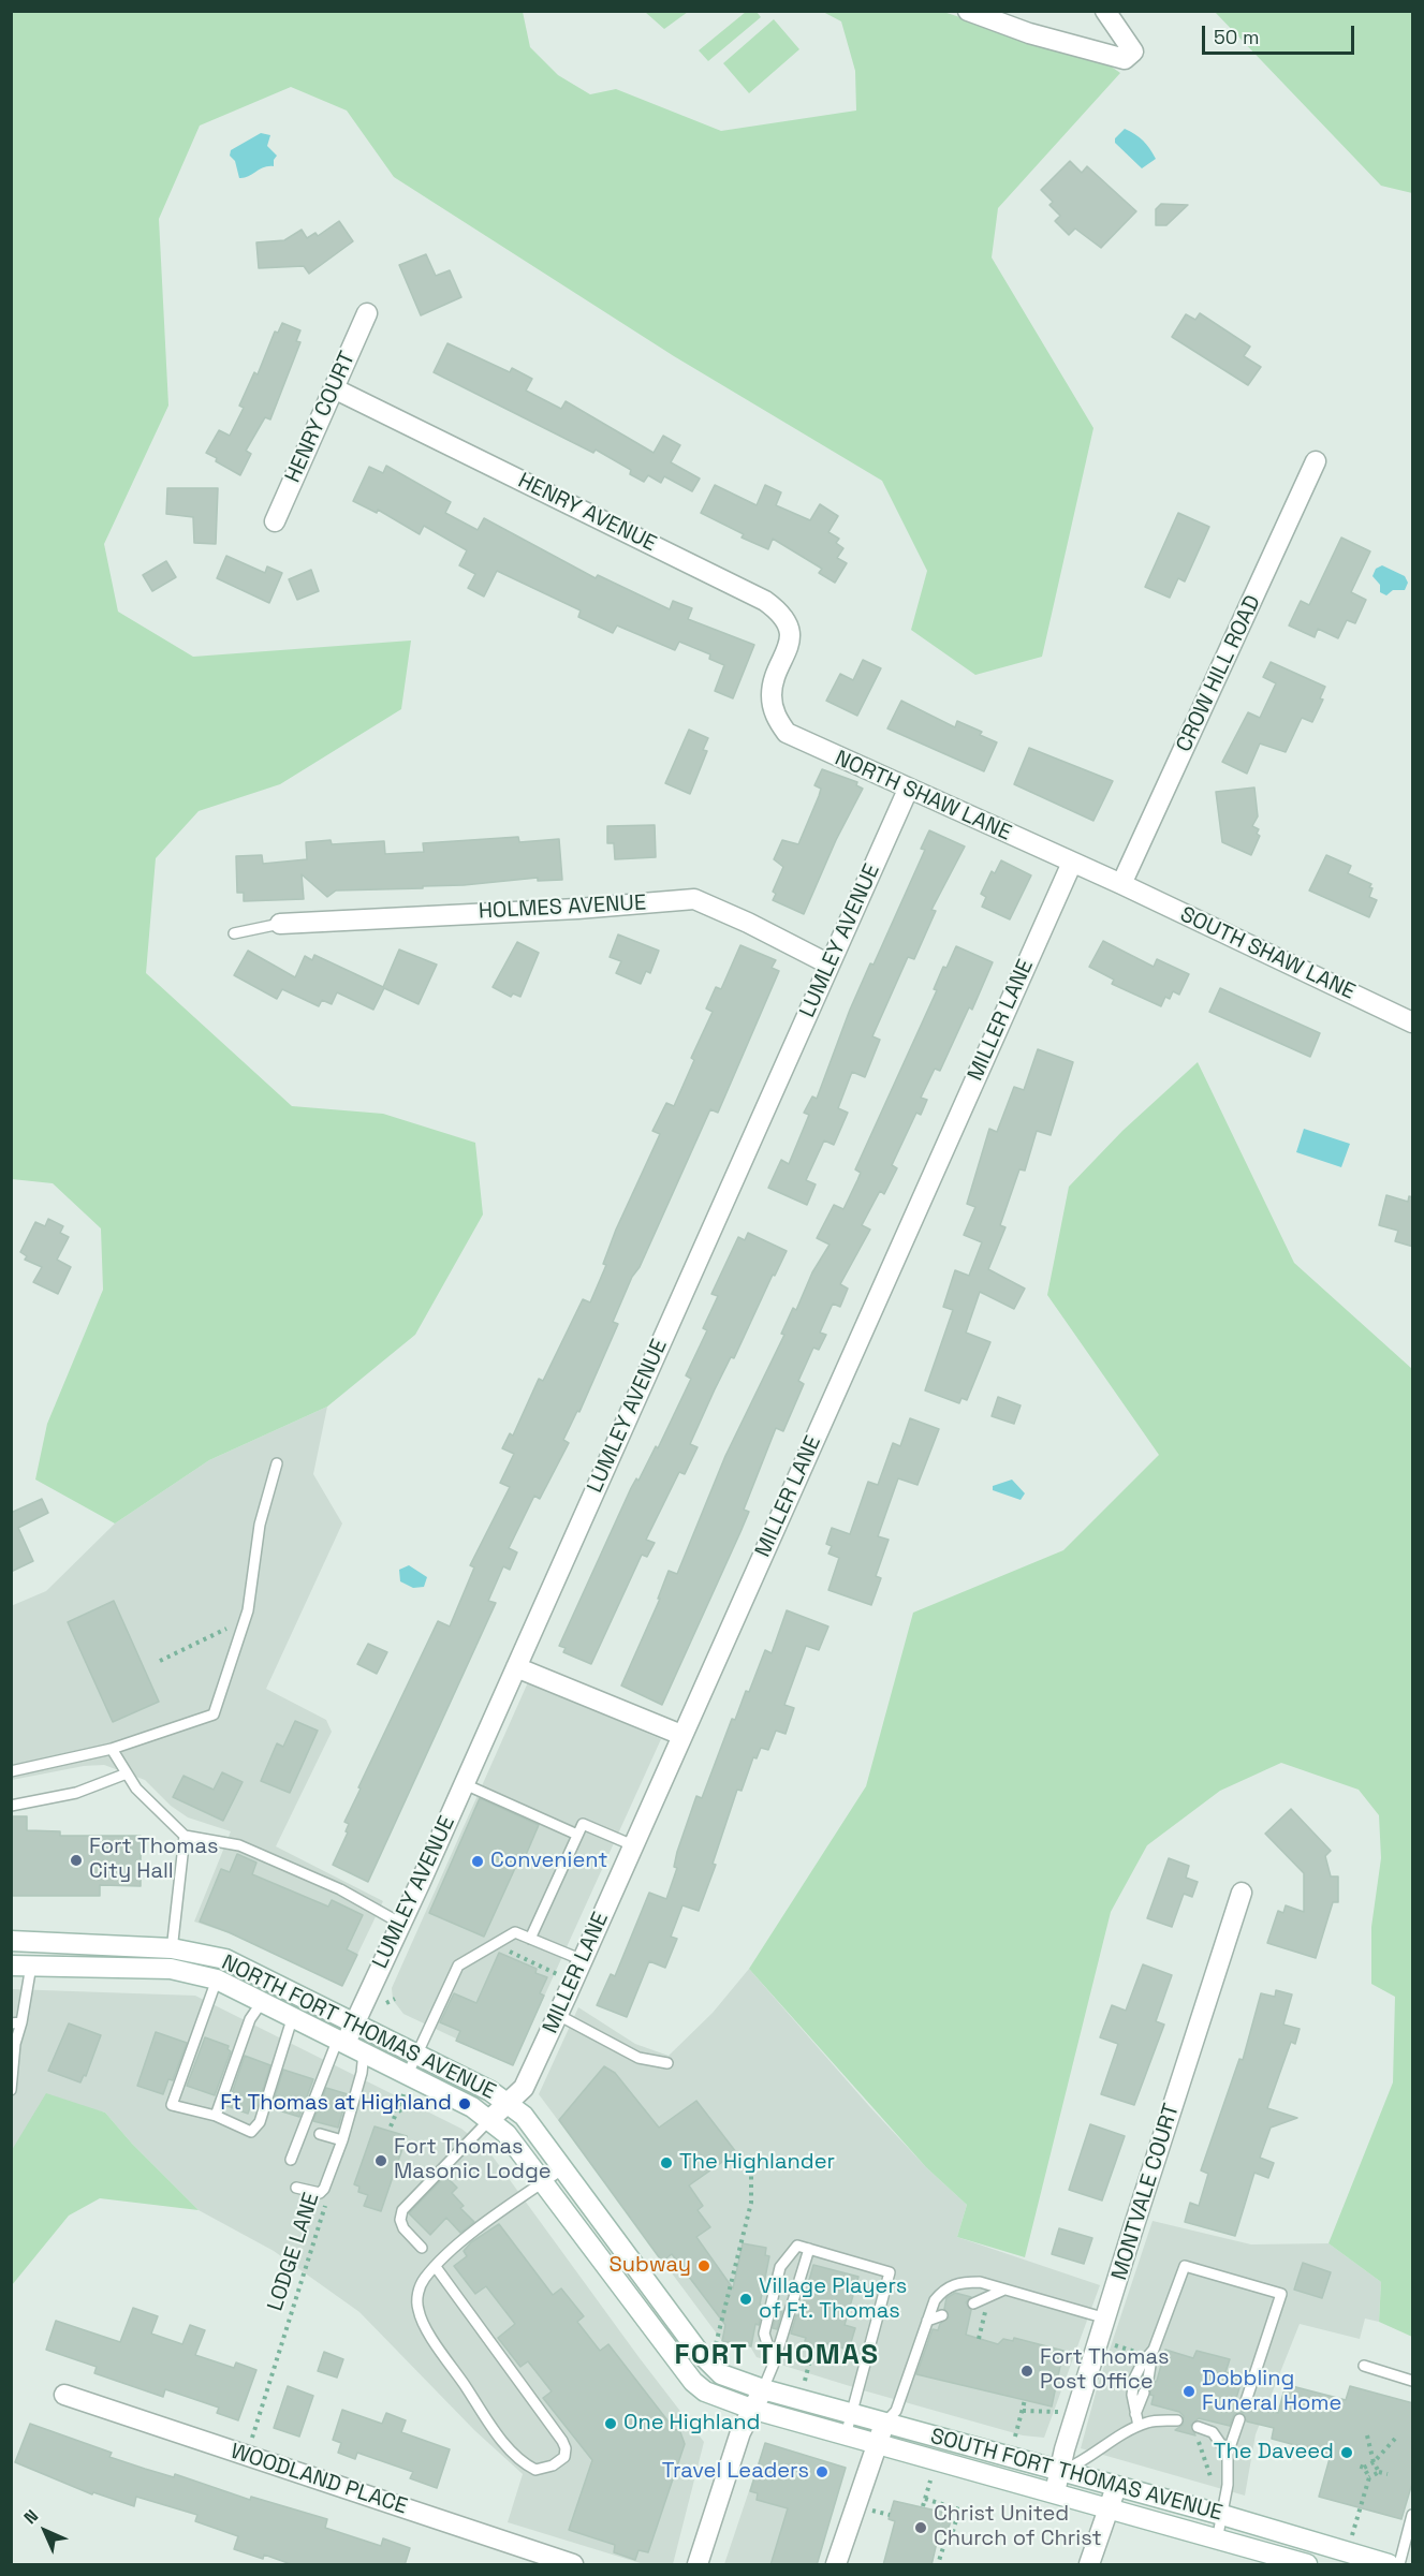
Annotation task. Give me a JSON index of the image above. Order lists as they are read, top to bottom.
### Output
{
  "streets": {
    "street": [
      "HENRY COURT",
      "HENRY AVENUE",
      "CROW HILL ROAD",
      "NORTH SHAW LANE",
      "HOLMES AVENUE",
      "LUMLEY AVENUE",
      "SOUTH SHAW LANE",
      "MILLER LANE",
      "NORTH FORT THOMAS AVENUE",
      "MONTVALE COURT",
      "SOUTH FORT THOMAS AVENUE",
      "WOODLAND PLACE"
    ],
    "path": ["LODGE LANE"]
  },
  "crossings": [
    ["HENRY COURT", "HENRY AVENUE"],
    ["HENRY AVENUE", "NORTH SHAW LANE"],
    ["CROW HILL ROAD", "NORTH SHAW LANE"],
    ["CROW HILL ROAD", "SOUTH SHAW LANE"],
    ["NORTH SHAW LANE", "LUMLEY AVENUE"],
    ["NORTH SHAW LANE", "SOUTH SHAW LANE"],
    ["NORTH SHAW LANE", "MILLER LANE"],
    ["HOLMES AVENUE", "LUMLEY AVENUE"],
    ["LUMLEY AVENUE", "NORTH FORT THOMAS AVENUE"],
    ["MILLER LANE", "NORTH FORT THOMAS AVENUE"],
    ["NORTH FORT THOMAS AVENUE", "SOUTH FORT THOMAS AVENUE"],
    ["MONTVALE COURT", "SOUTH FORT THOMAS AVENUE"],
    ["LODGE LANE", "WOODLAND PLACE"]
  ],
  "districts": ["FORT THOMAS"],
  "places": [
    "Fort Thomas City Hall",
    "Convenient",
    "Ft Thomas at Highland",
    "Fort Thomas Masonic Lodge",
    "The Highlander",
    "Subway",
    "Village Players of Ft. Thomas",
    "Fort Thomas Post Office",
    "Dobbling Funeral Home",
    "One Highland",
    "The Daveed",
    "Travel Leaders",
    "Christ United Church of Christ"
  ],
  "scale_bar": "50 m",
  "north": "top left"
}
